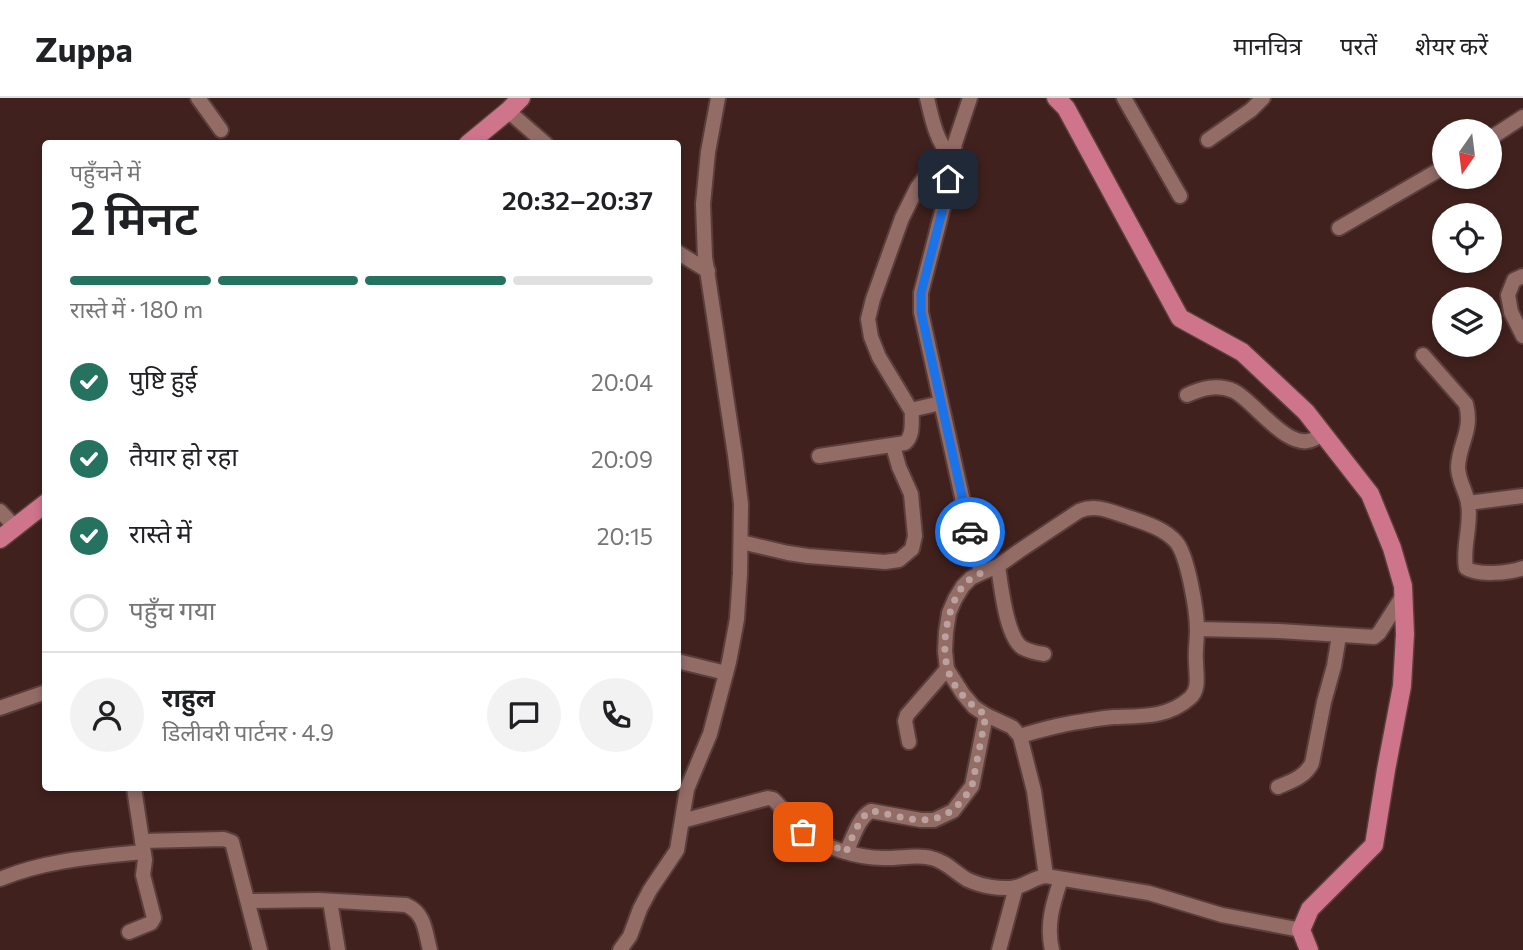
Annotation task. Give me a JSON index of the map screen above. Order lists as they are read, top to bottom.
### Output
{
  "north": "bottom",
  "page": {
    "header": "Zuppa",
    "nav": ["मानचित्र", "परतें", "शेयर करें"],
    "heading": ["2 मिनट", "पहुँचने में", "20:32–20:37"],
    "panel": ["राहुल", "डिलीवरी पार्टनर · 4.9"],
    "bar": "रास्ते में · 180 m",
    "list": [
      ["पुष्टि हुई", "20:04"],
      ["तैयार हो रहा", "20:09"],
      ["रास्ते में", "20:15"],
      "पहुँच गया"
    ]
  }
}
